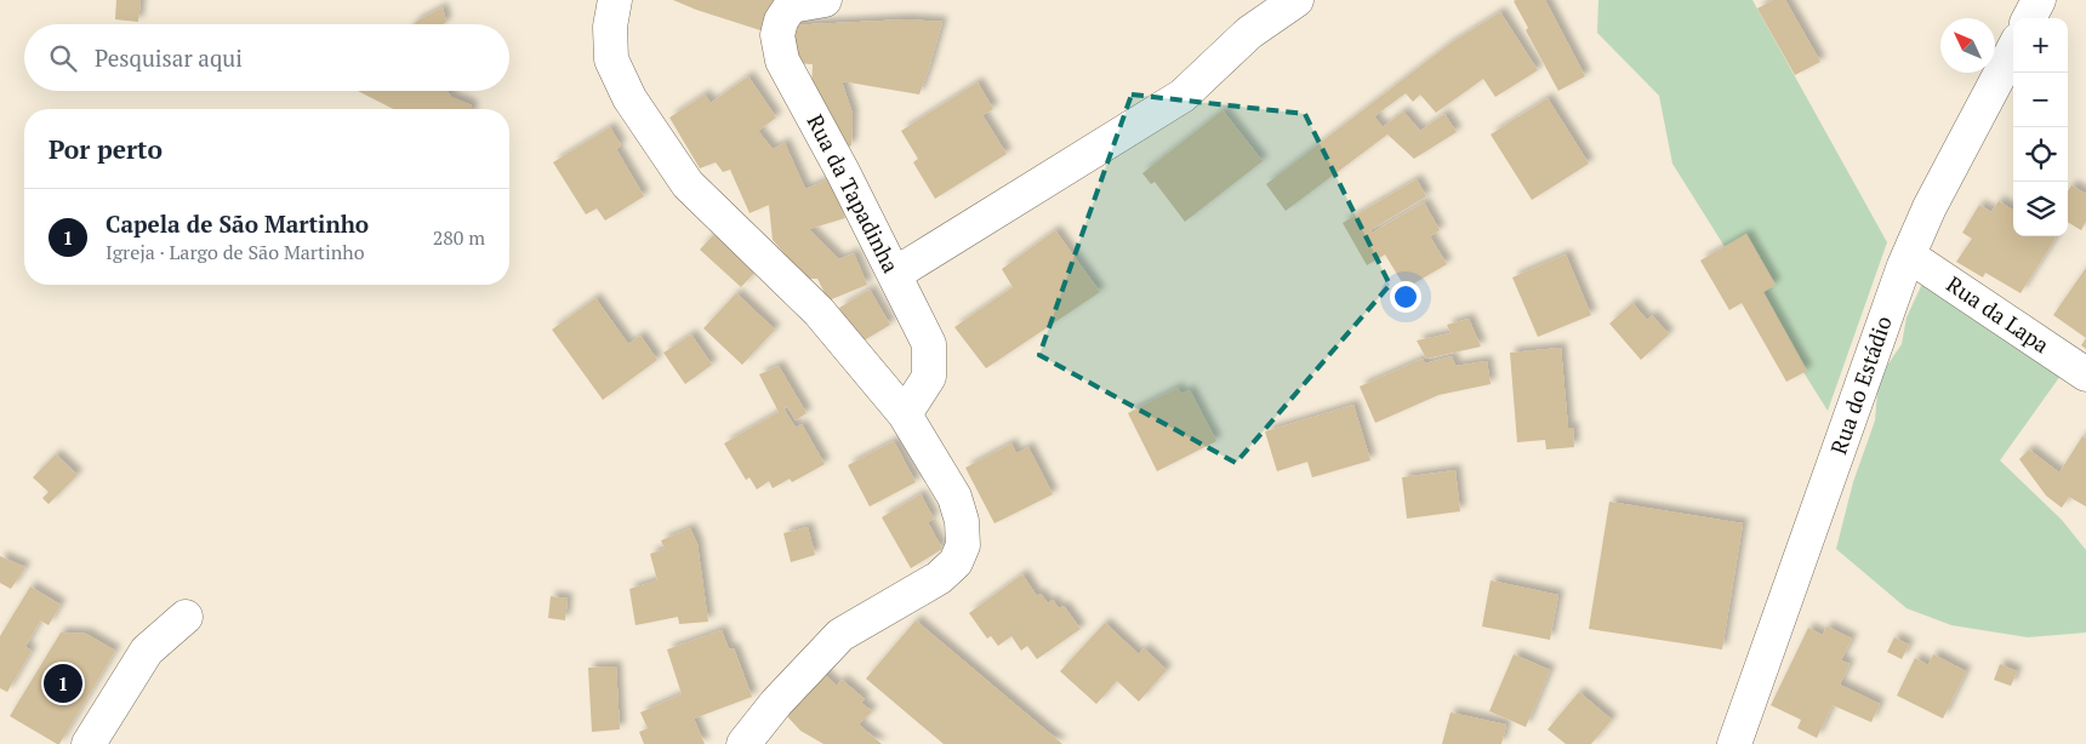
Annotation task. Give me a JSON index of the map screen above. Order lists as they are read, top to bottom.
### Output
{
  "streets": {
    "street": ["Rua da Tapadinha", "Rua da Lapa", "Rua do Estádio"]
  },
  "crossings": [
    ["Rua da Lapa", "Rua do Estádio"]
  ],
  "north": "top left",
  "page": {
    "map_buttons": ["+", "−"],
    "search": "Pesquisar aqui",
    "heading": "Por perto",
    "list": [
      {
        "mark": "1",
        "name": "Capela de São Martinho",
        "note": "Igreja · Largo de São Martinho",
        "value": "280 m"
      }
    ],
    "pins": "1"
  }
}
